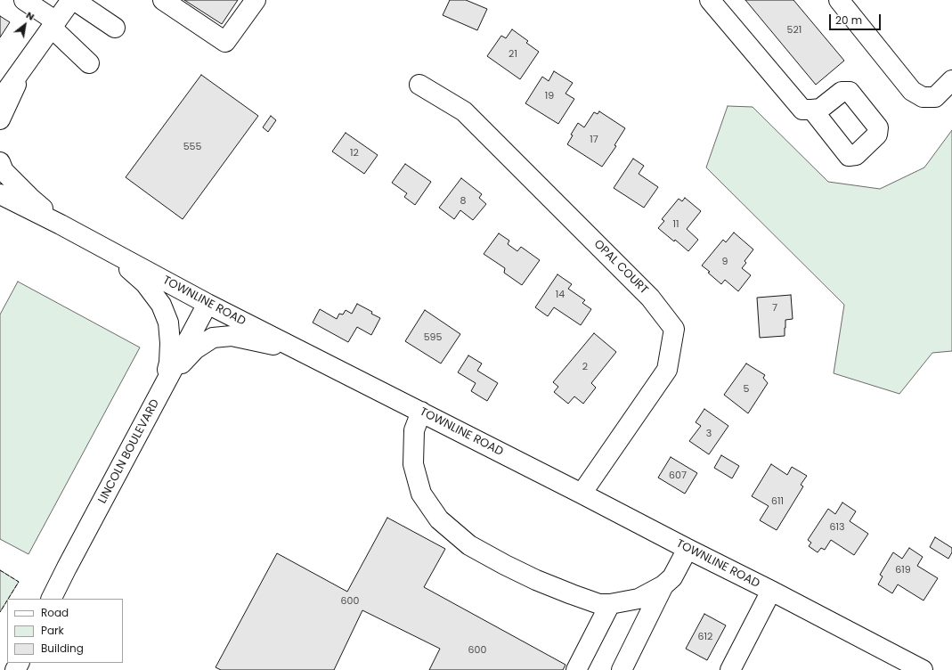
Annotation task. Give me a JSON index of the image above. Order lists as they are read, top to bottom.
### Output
{
  "streets": {
    "street": ["OPAL COURT", "TOWNLINE ROAD", "LINCOLN BOULEVARD"]
  },
  "crossings": [
    ["OPAL COURT", "TOWNLINE ROAD"],
    ["TOWNLINE ROAD", "LINCOLN BOULEVARD"]
  ],
  "house_numbers": [
    "521",
    "21",
    "19",
    "17",
    "555",
    "12",
    "8",
    "11",
    "9",
    "14",
    "7",
    "595",
    "2",
    "5",
    "3",
    "607",
    "611",
    "613",
    "619",
    "600",
    "612",
    "600"
  ],
  "legend": ["Road", "Park", "Building"],
  "scale_bar": "20 m",
  "north": "top right"
}
